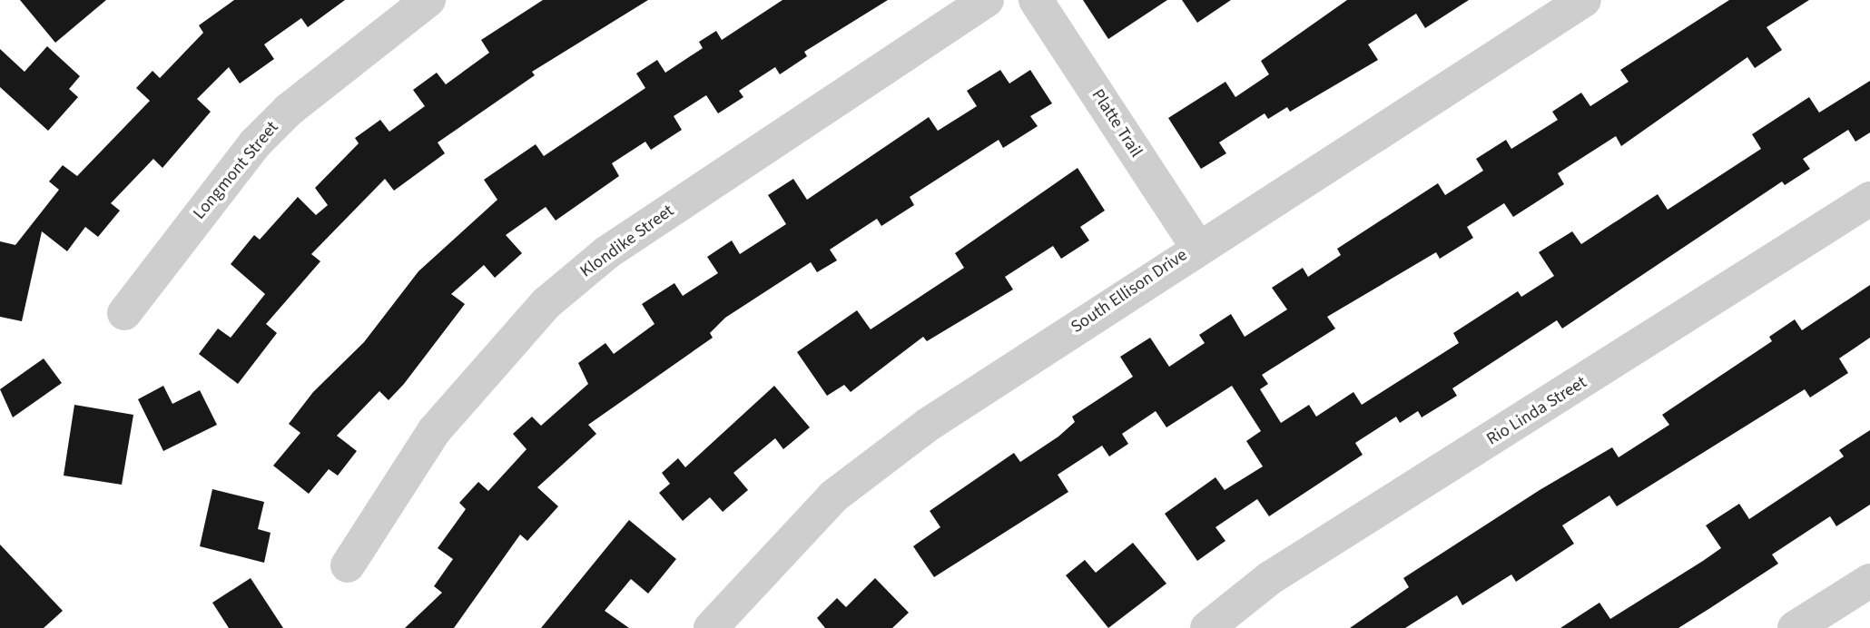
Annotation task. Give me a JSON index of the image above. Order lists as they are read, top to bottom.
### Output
{
  "streets": {
    "street": [
      "Platte Trail",
      "Longmont Street",
      "Klondike Street",
      "South Ellison Drive",
      "Rio Linda Street"
    ]
  },
  "crossings": [
    ["Platte Trail", "South Ellison Drive"]
  ]
}
